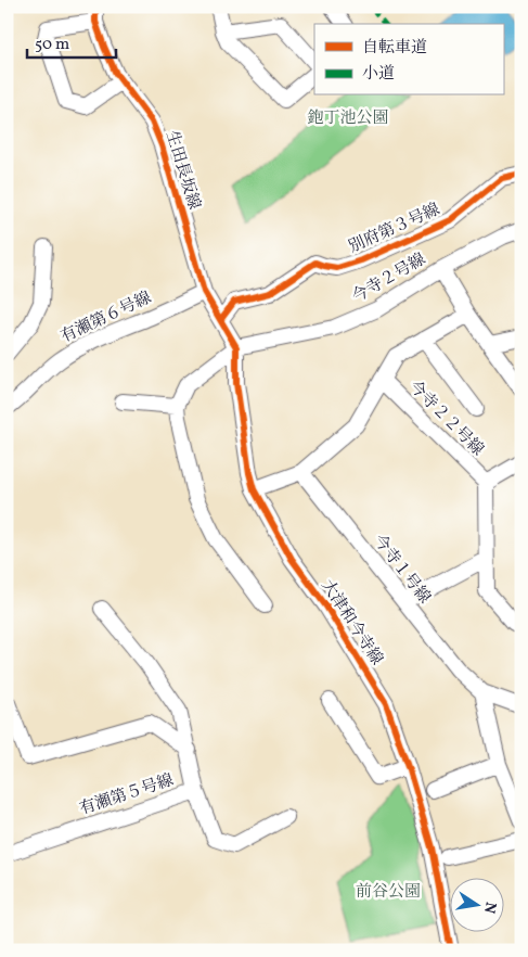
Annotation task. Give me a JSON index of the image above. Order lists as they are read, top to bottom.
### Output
{
  "streets": {
    "street": [
      "生田長坂線",
      "別府第３号線",
      "今寺２号線",
      "有瀬第６号線",
      "今寺２２号線",
      "今寺１号線",
      "大津和今寺線",
      "有瀬第５号線"
    ]
  },
  "crossings": [
    ["生田長坂線", "別府第３号線"],
    ["生田長坂線", "有瀬第６号線"],
    ["生田長坂線", "大津和今寺線"],
    ["別府第３号線", "大津和今寺線"],
    ["今寺２号線", "大津和今寺線"]
  ],
  "parks": ["鉋丁池公園", "前谷公園"],
  "legend": ["自転車道", "小道"],
  "scale_bar": "50 m",
  "north": "right"
}
